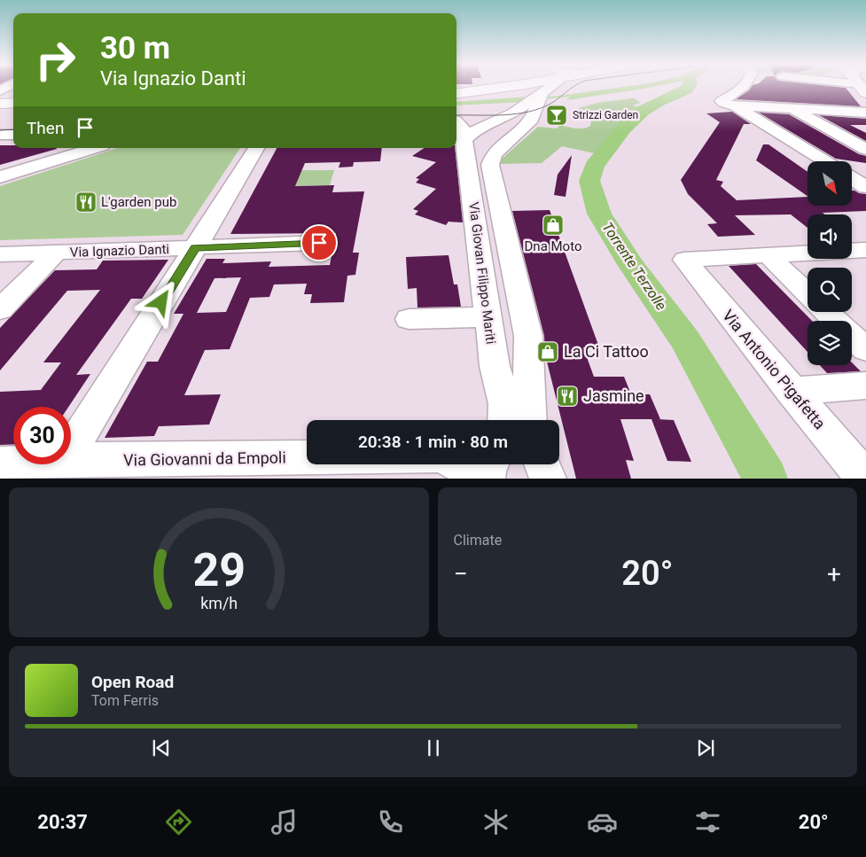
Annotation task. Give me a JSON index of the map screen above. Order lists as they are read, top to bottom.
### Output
{
  "streets": {
    "street": [
      "Via Ignazio Danti",
      "Via Giovan Filippo Mariti",
      "Via Antonio Pigafetta",
      "Via Giovanni da Empoli"
    ]
  },
  "water": ["Torrente Terzolle"],
  "places": {
    "bar": ["Strizzi Garden"],
    "restaurant": ["L'garden pub", "Jasmine"],
    "shop": ["Dna Moto", "La Ci Tattoo"]
  },
  "north": "bottom right",
  "page": {
    "turn": ["30 m", "Via Ignazio Danti"],
    "then": "Then",
    "limit": "30",
    "trip": "20:38 · 1 min · 80 m",
    "tile": "Climate",
    "heat": ["−", "20°", "+"],
    "song": ["Open Road", "Tom Ferris"],
    "tabs": ["20:37", "20°"],
    "gauge": ["29", "km/h"]
  }
}
